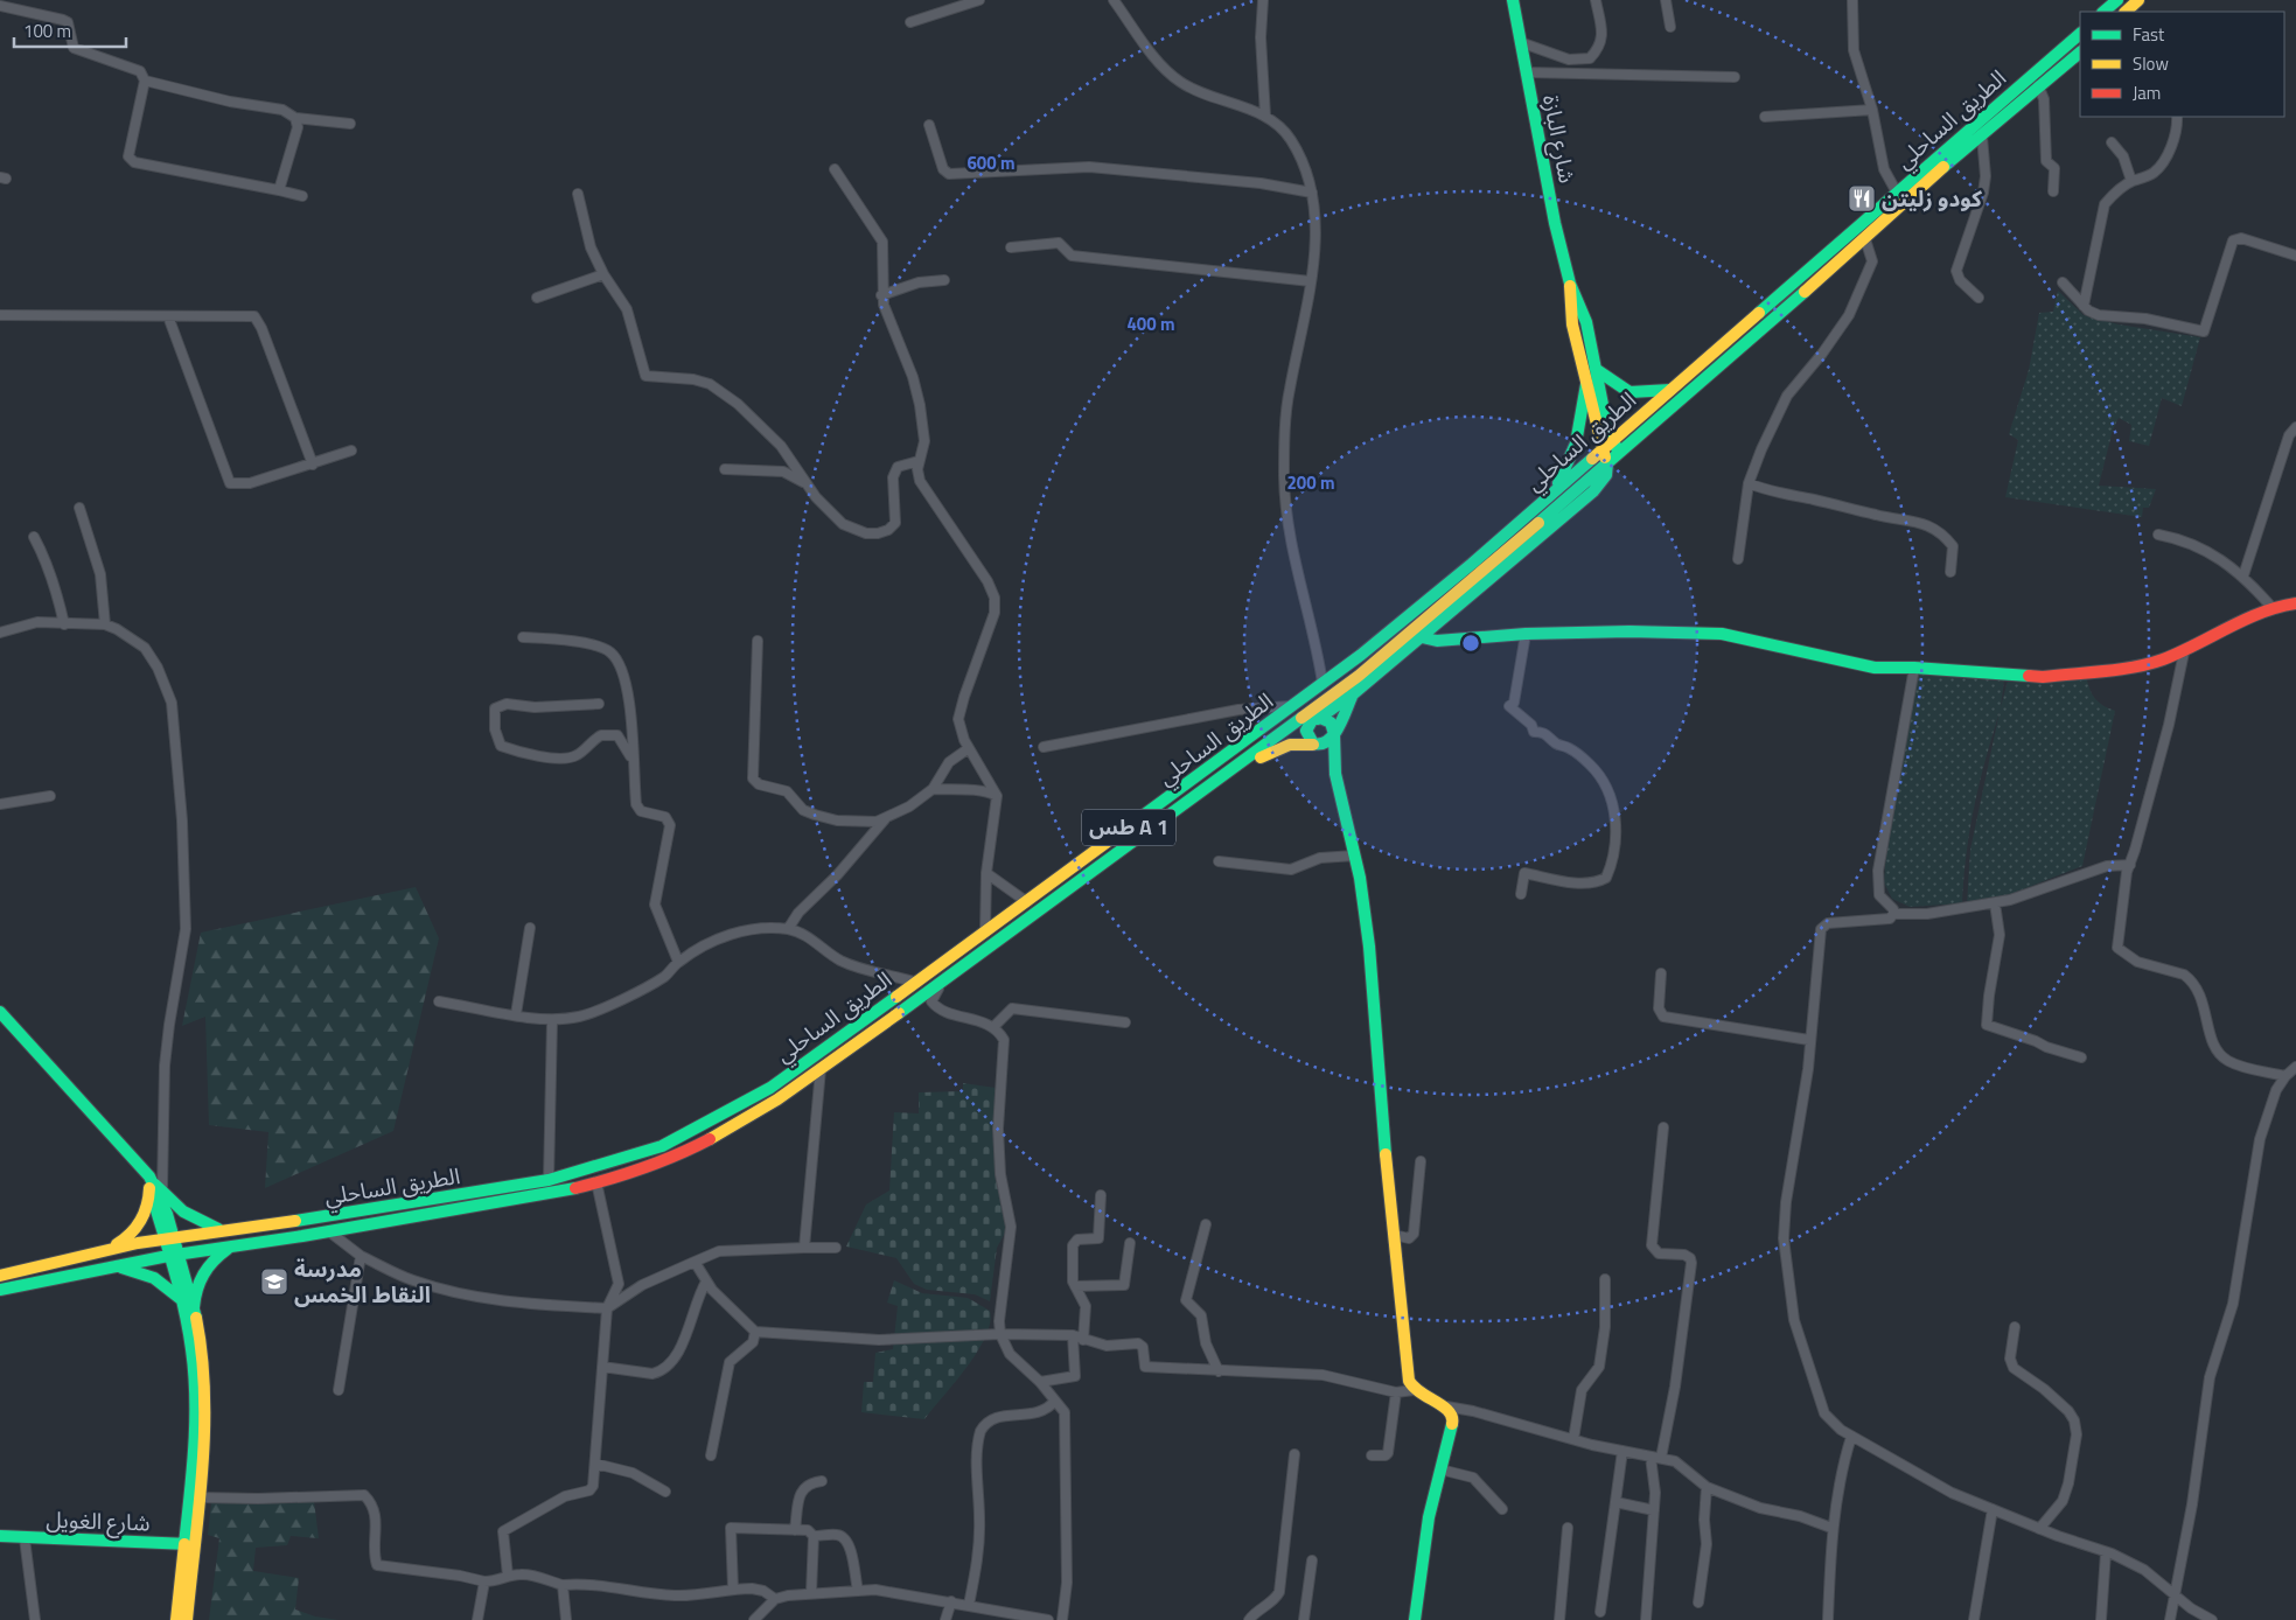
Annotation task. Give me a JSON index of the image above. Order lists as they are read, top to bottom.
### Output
{
  "streets": {
    "main road": [
      "الطريق الساحلي",
      "شارع البازة",
      "طس A 1",
      "شارع الغويل"
    ]
  },
  "crossings": [
    ["الطريق الساحلي", "شارع البازة"]
  ],
  "places": {
    "restaurant": ["كودو زليتن"],
    "school or university": ["مدرسة النقاط الخمس"]
  },
  "legend": ["Fast", "Slow", "Jam"],
  "scale_bar": "100 m",
  "rings": ["600 m", "400 m", "200 m"]
}
